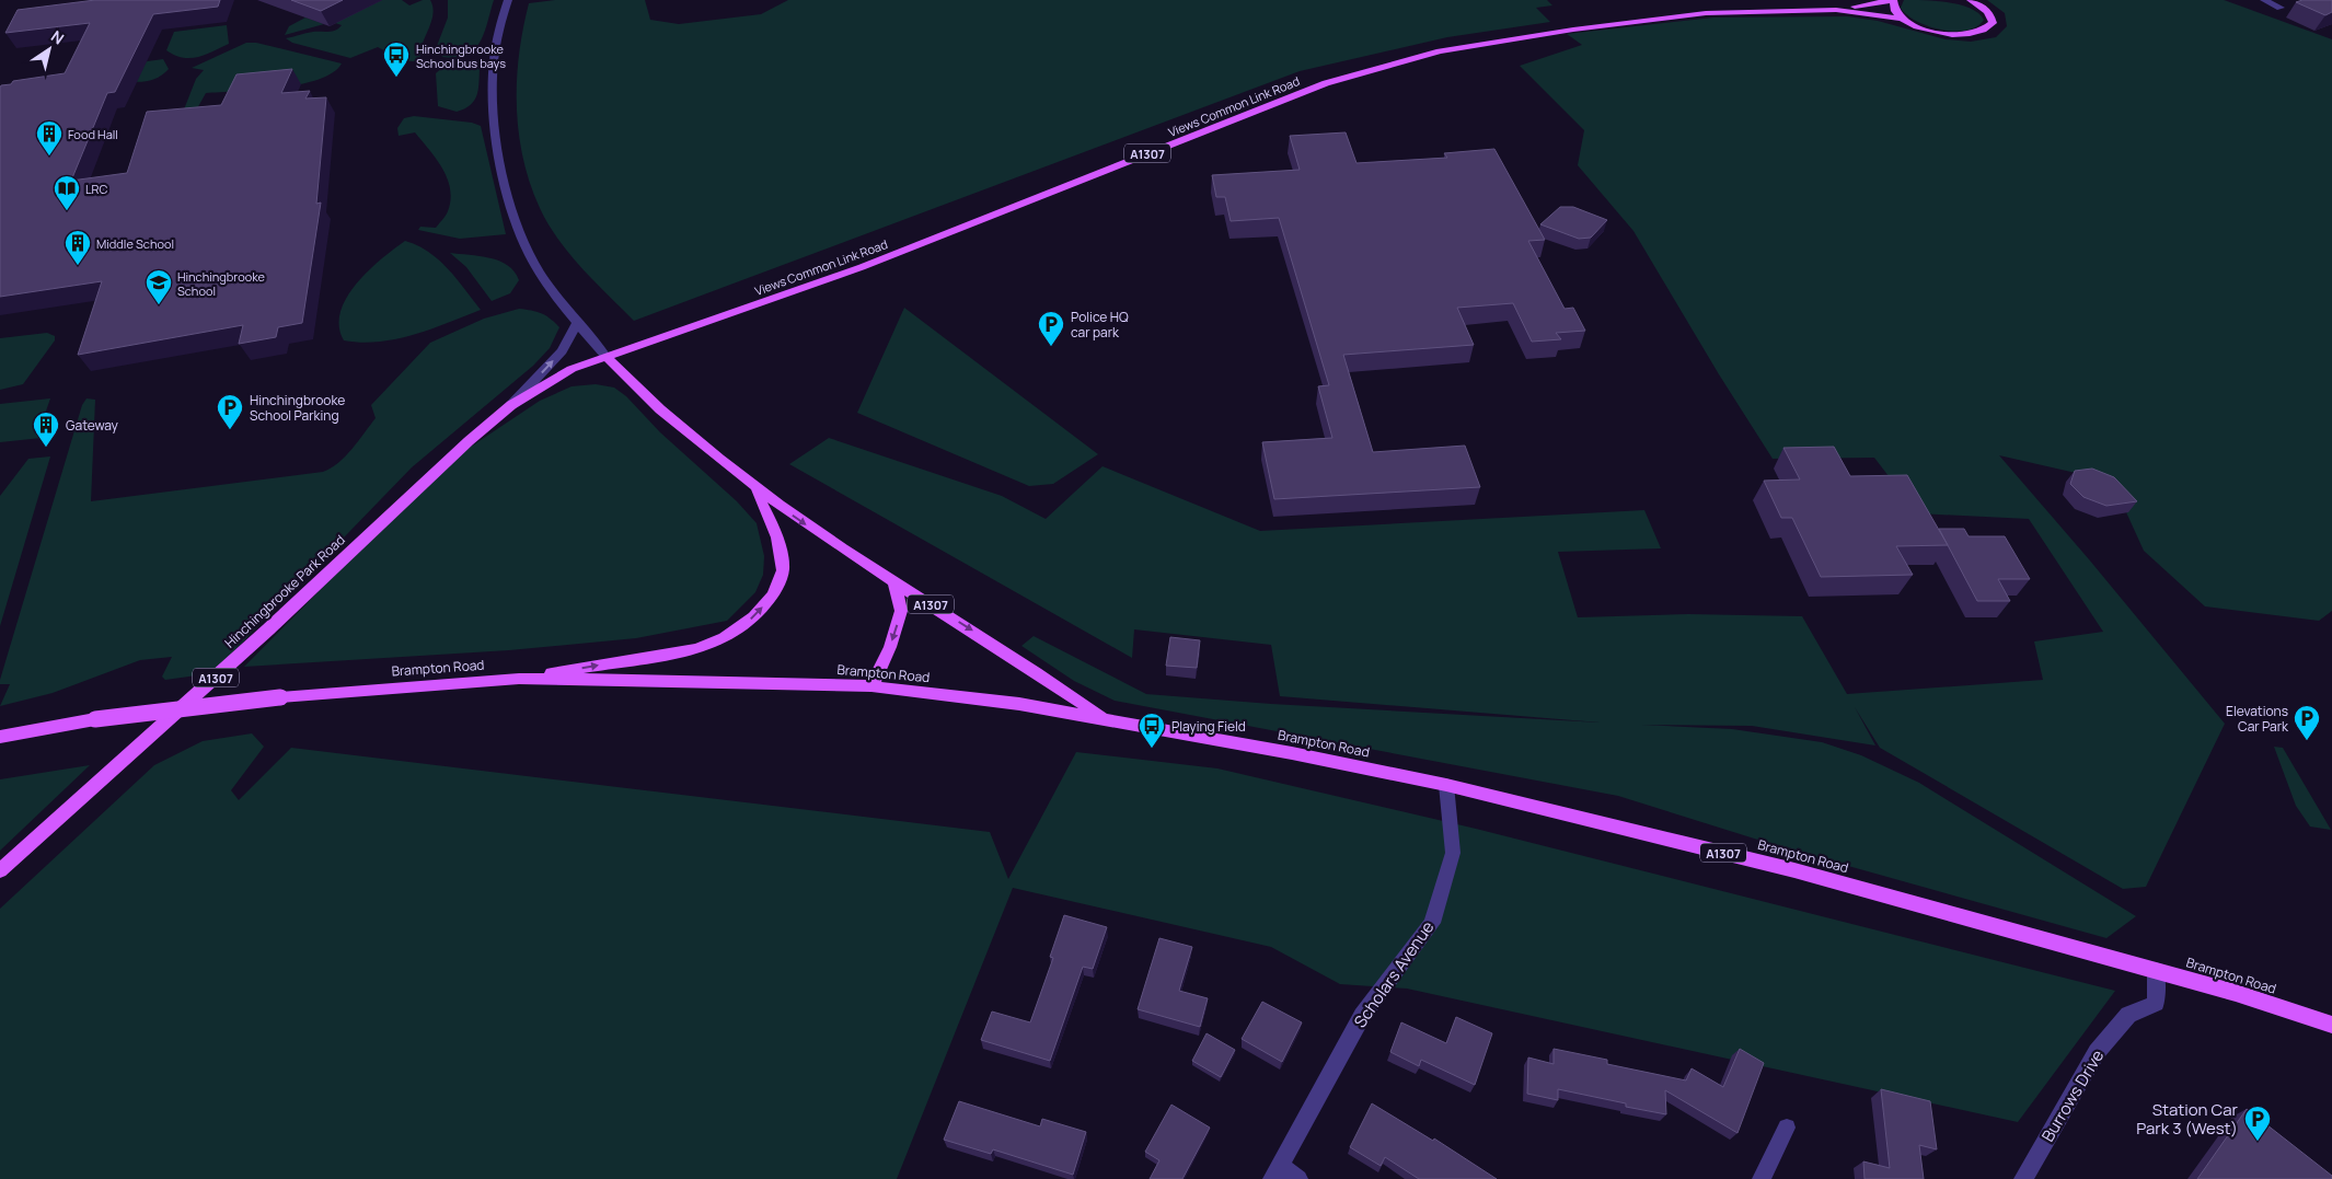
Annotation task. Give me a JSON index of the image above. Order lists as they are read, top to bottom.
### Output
{
  "streets": {
    "main road": [
      "Views Common Link Road",
      "A1307",
      "Hinchingbrooke Park Road",
      "Brampton Road"
    ],
    "street": ["Scholars Avenue", "Burrows Drive"]
  },
  "crossings": [
    ["Views Common Link Road", "A1307"],
    ["Views Common Link Road", "Hinchingbrooke Park Road"],
    ["A1307", "Hinchingbrooke Park Road"],
    ["A1307", "Brampton Road"],
    ["Brampton Road", "Scholars Avenue"],
    ["Brampton Road", "Burrows Drive"]
  ],
  "places": {
    "bus stop": ["Hinchingbrooke School bus bays", "Playing Field"],
    "building": ["Food Hall", "Middle School", "Gateway"],
    "library": ["LRC"],
    "school or university": ["Hinchingbrooke School"],
    "parking": [
      "Police HQ car park",
      "Hinchingbrooke School Parking",
      "Elevations Car Park",
      "Station Car Park 3 (West)"
    ]
  },
  "north": "top right"
}
